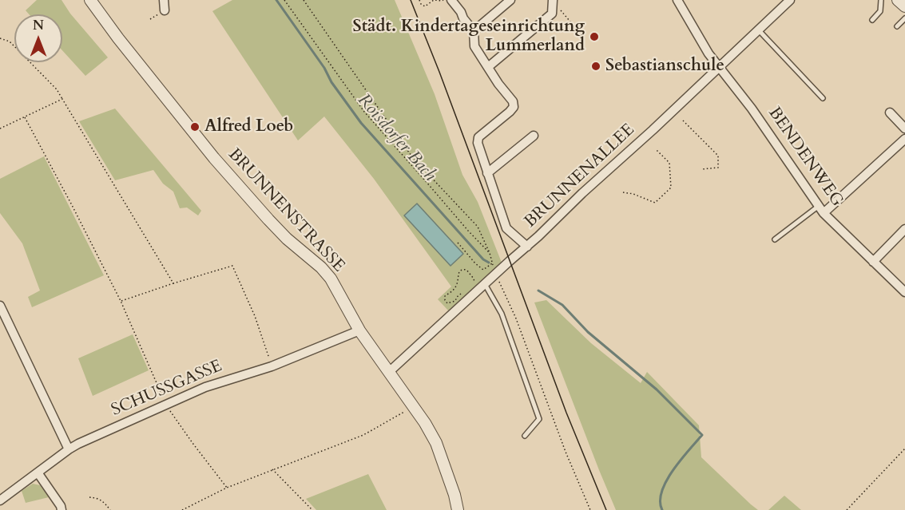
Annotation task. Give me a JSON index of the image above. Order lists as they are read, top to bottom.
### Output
{
  "streets": {
    "street": [
      "BENDENWEG",
      "BRUNNENALLEE",
      "BRUNNENSTRASSE",
      "SCHUSSGASSE"
    ]
  },
  "crossings": [
    ["BENDENWEG", "BRUNNENALLEE"],
    ["BRUNNENALLEE", "BRUNNENSTRASSE"],
    ["BRUNNENSTRASSE", "SCHUSSGASSE"]
  ],
  "water": ["Roisdorfer Bach"],
  "places": ["Städt. Kindertageseinrichtung Lummerland", "Sebastianschule", "Alfred Loeb"],
  "north": "top"
}
